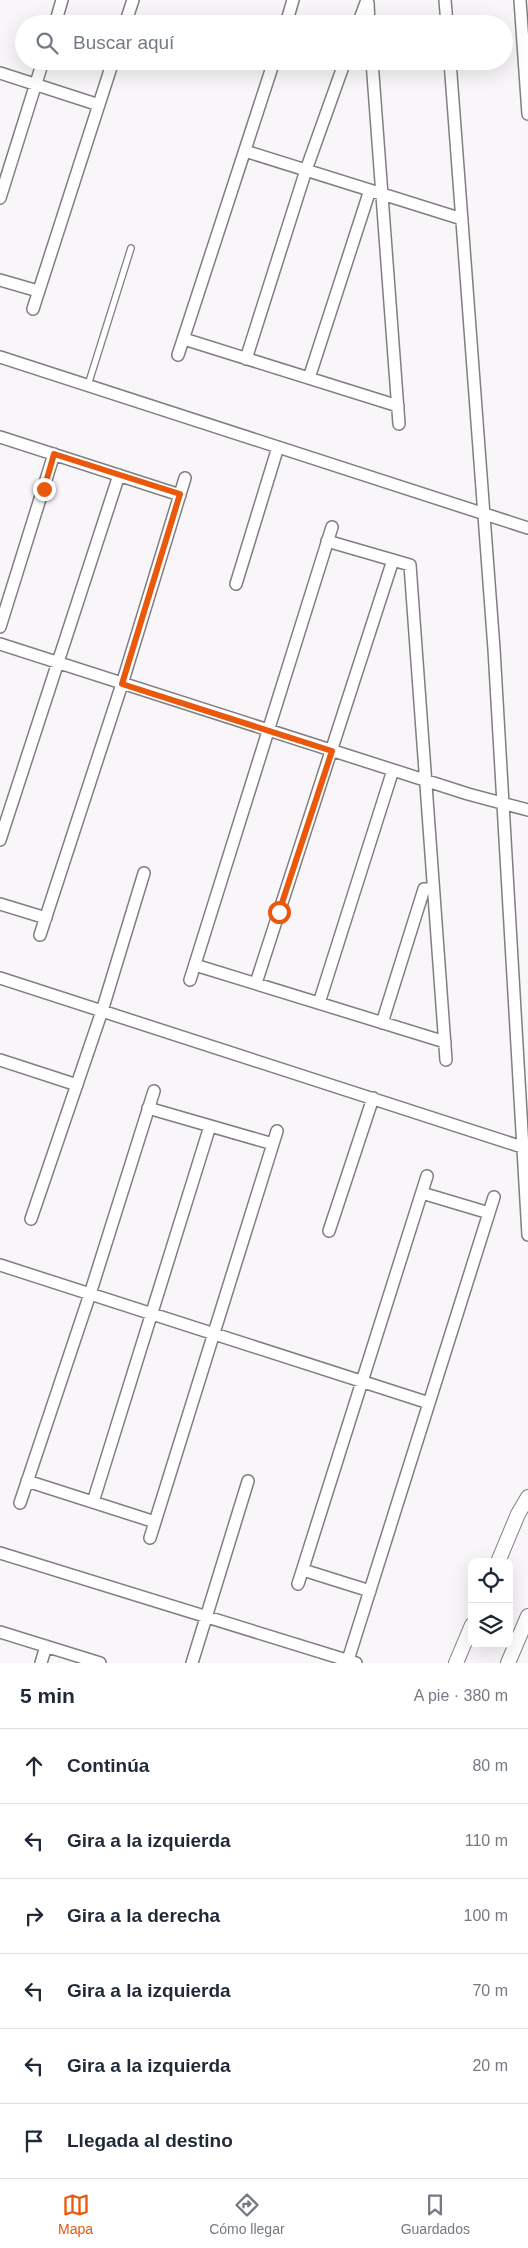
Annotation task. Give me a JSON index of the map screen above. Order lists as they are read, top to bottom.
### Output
{
  "page": {
    "search": "Buscar aquí",
    "heading": ["5 min", "A pie · 380 m"],
    "list": [
      ["Continúa", "80 m"],
      ["Gira a la izquierda", "110 m"],
      ["Gira a la derecha", "100 m"],
      ["Gira a la izquierda", "70 m"],
      ["Gira a la izquierda", "20 m"],
      "Llegada al destino"
    ],
    "nav": ["Mapa", "Cómo llegar", "Guardados"]
  }
}
